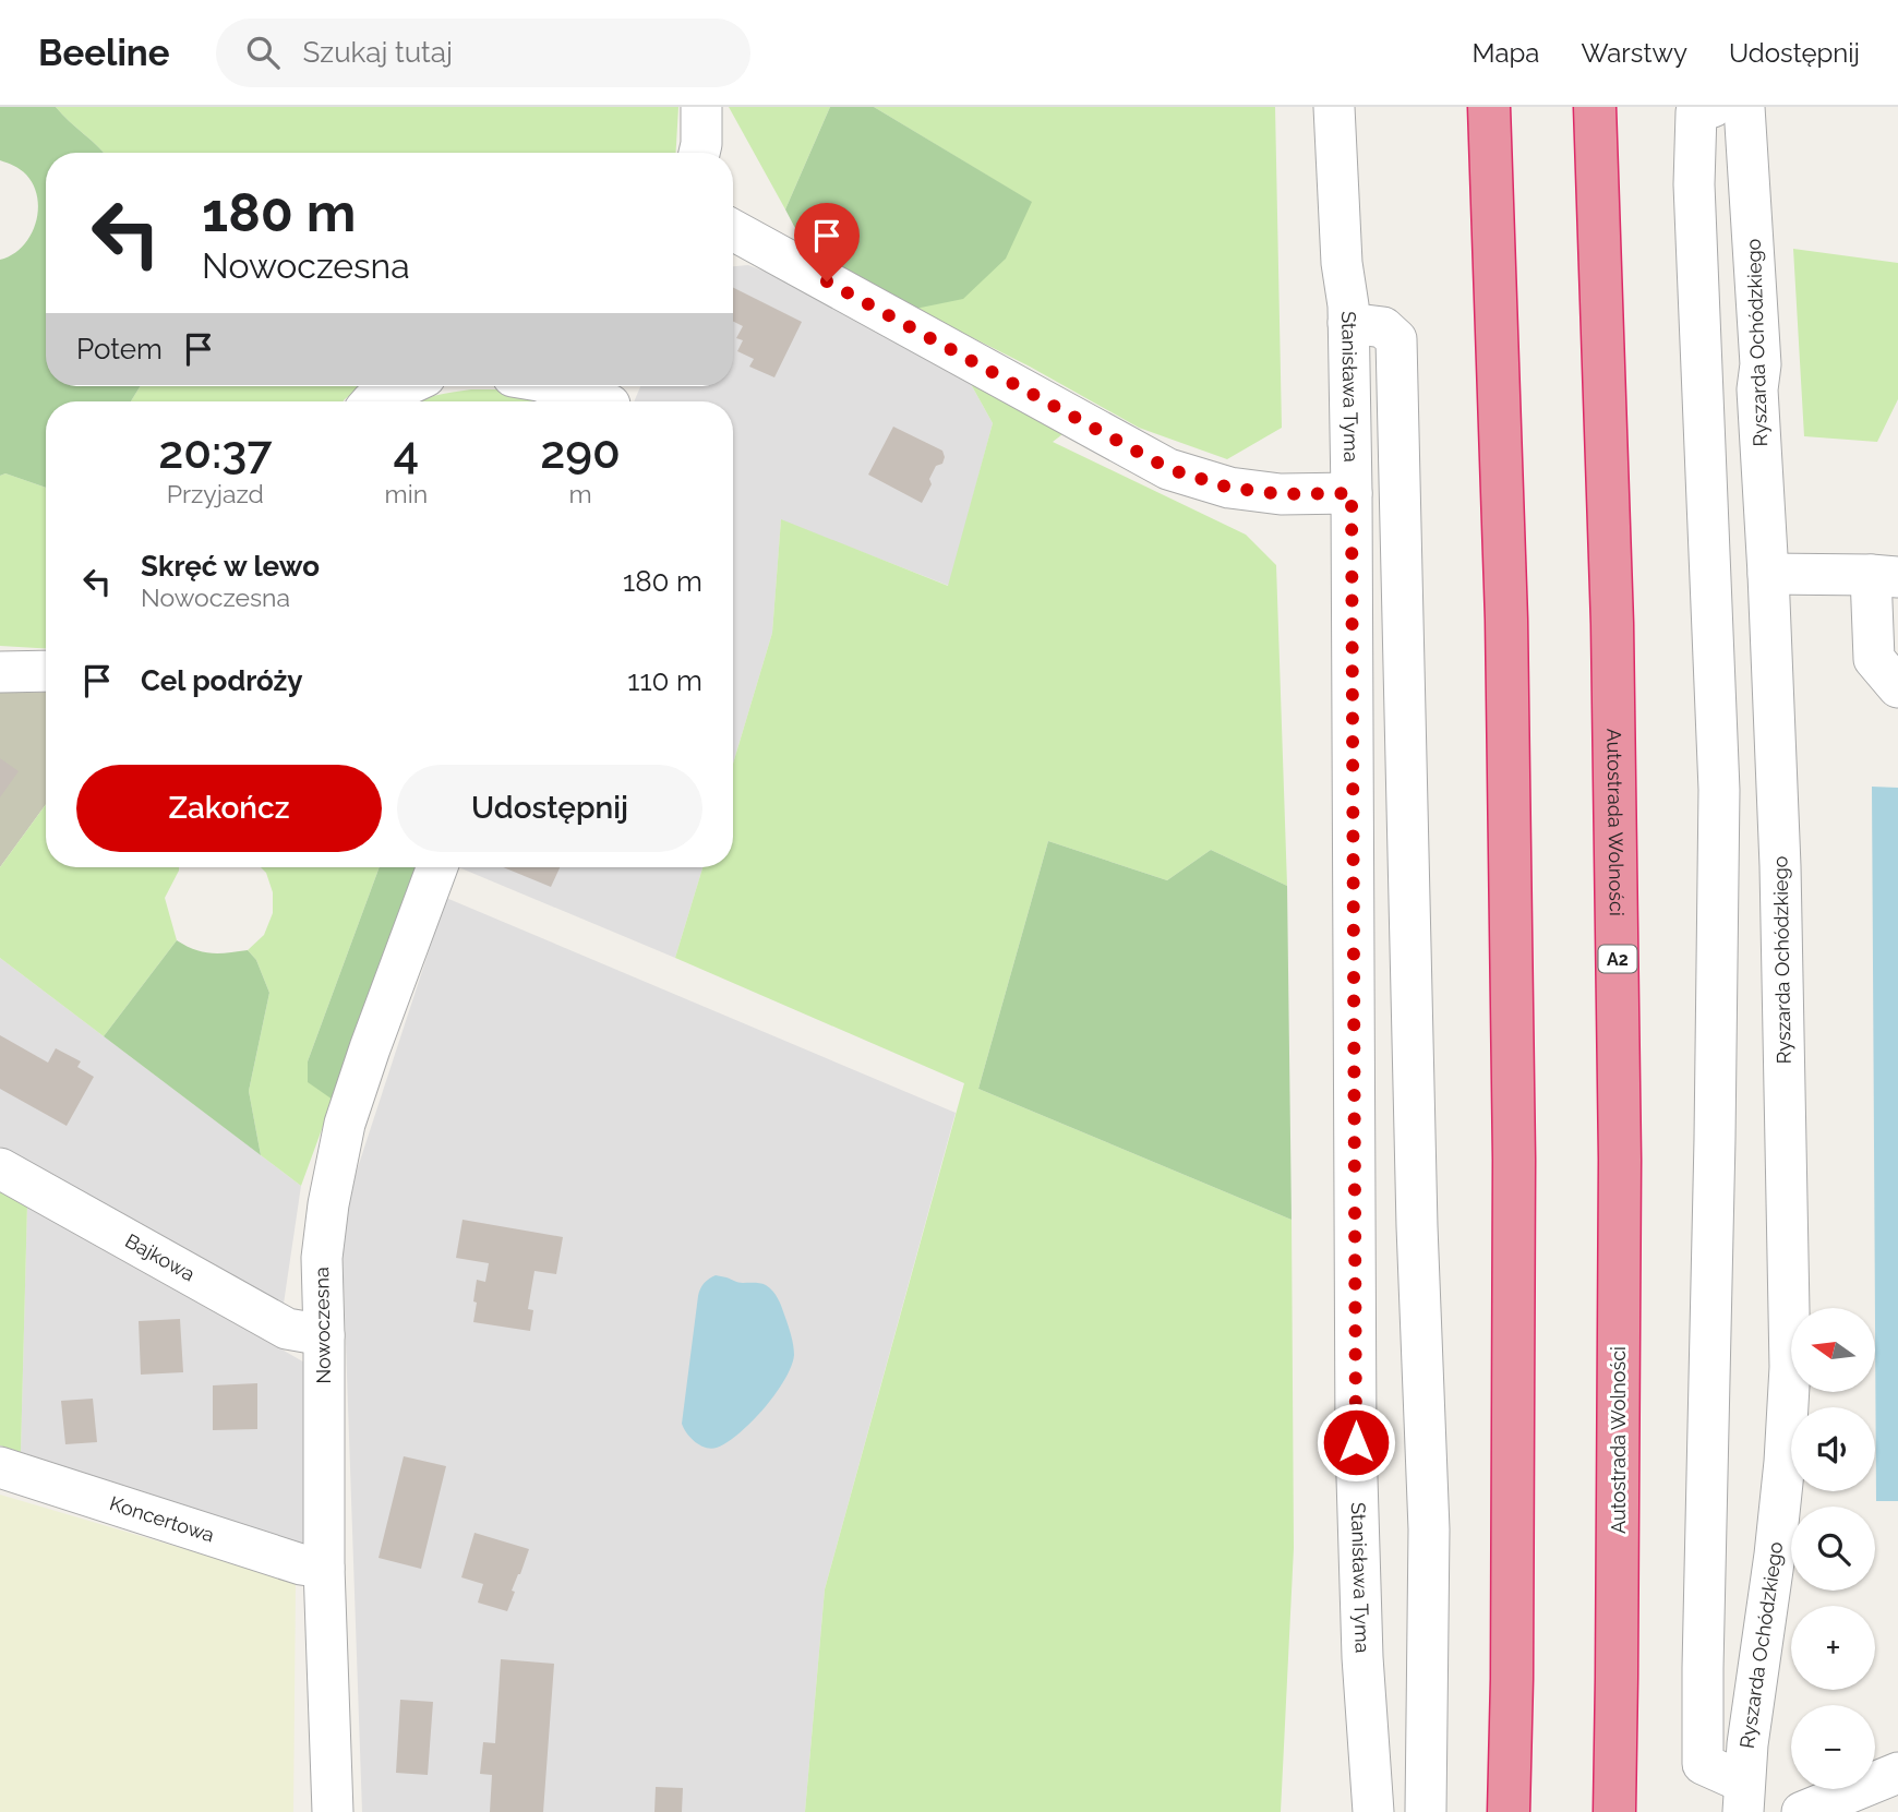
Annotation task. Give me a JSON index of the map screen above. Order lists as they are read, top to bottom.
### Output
{
  "streets": {
    "highway": ["Autostrada Wolności", "A2"],
    "street": [
      "Ryszarda Ochódzkiego",
      "Stanisława Tyma",
      "Bajkowa",
      "Nowoczesna",
      "Koncertowa"
    ]
  },
  "crossings": [
    ["Bajkowa", "Nowoczesna"],
    ["Nowoczesna", "Koncertowa"]
  ],
  "north": "left",
  "page": {
    "header": "Beeline",
    "search": "Szukaj tutaj",
    "nav": ["Mapa", "Warstwy", "Udostępnij"],
    "turn": ["180 m", "Nowoczesna"],
    "then": "Potem",
    "eta": [
      "20:37",
      "Przyjazd",
      "4",
      "min",
      "290",
      "m"
    ],
    "list": [
      {
        "name": "Skręć w lewo",
        "note": "Nowoczesna",
        "value": "180 m"
      },
      {
        "name": "Cel podróży",
        "value": "110 m"
      }
    ],
    "buttons": ["Zakończ", "Udostępnij"],
    "map_buttons": ["+", "−"]
  }
}
